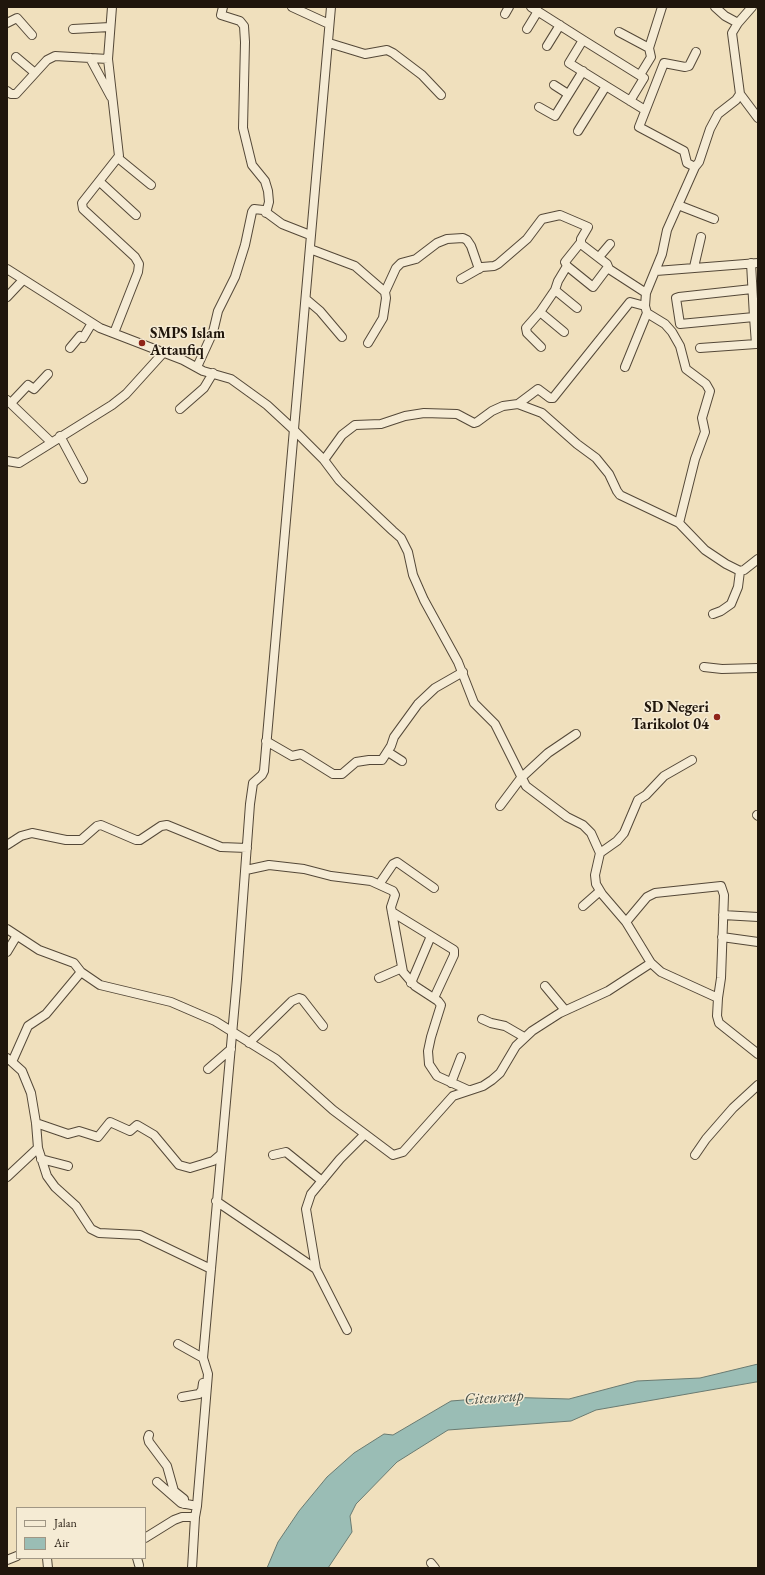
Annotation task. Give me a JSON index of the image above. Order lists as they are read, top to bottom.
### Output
{
  "water": ["Citeureup"],
  "places": ["SMPS Islam Attaufiq", "SD Negeri Tarikolot 04"],
  "legend": ["Jalan", "Air"]
}
